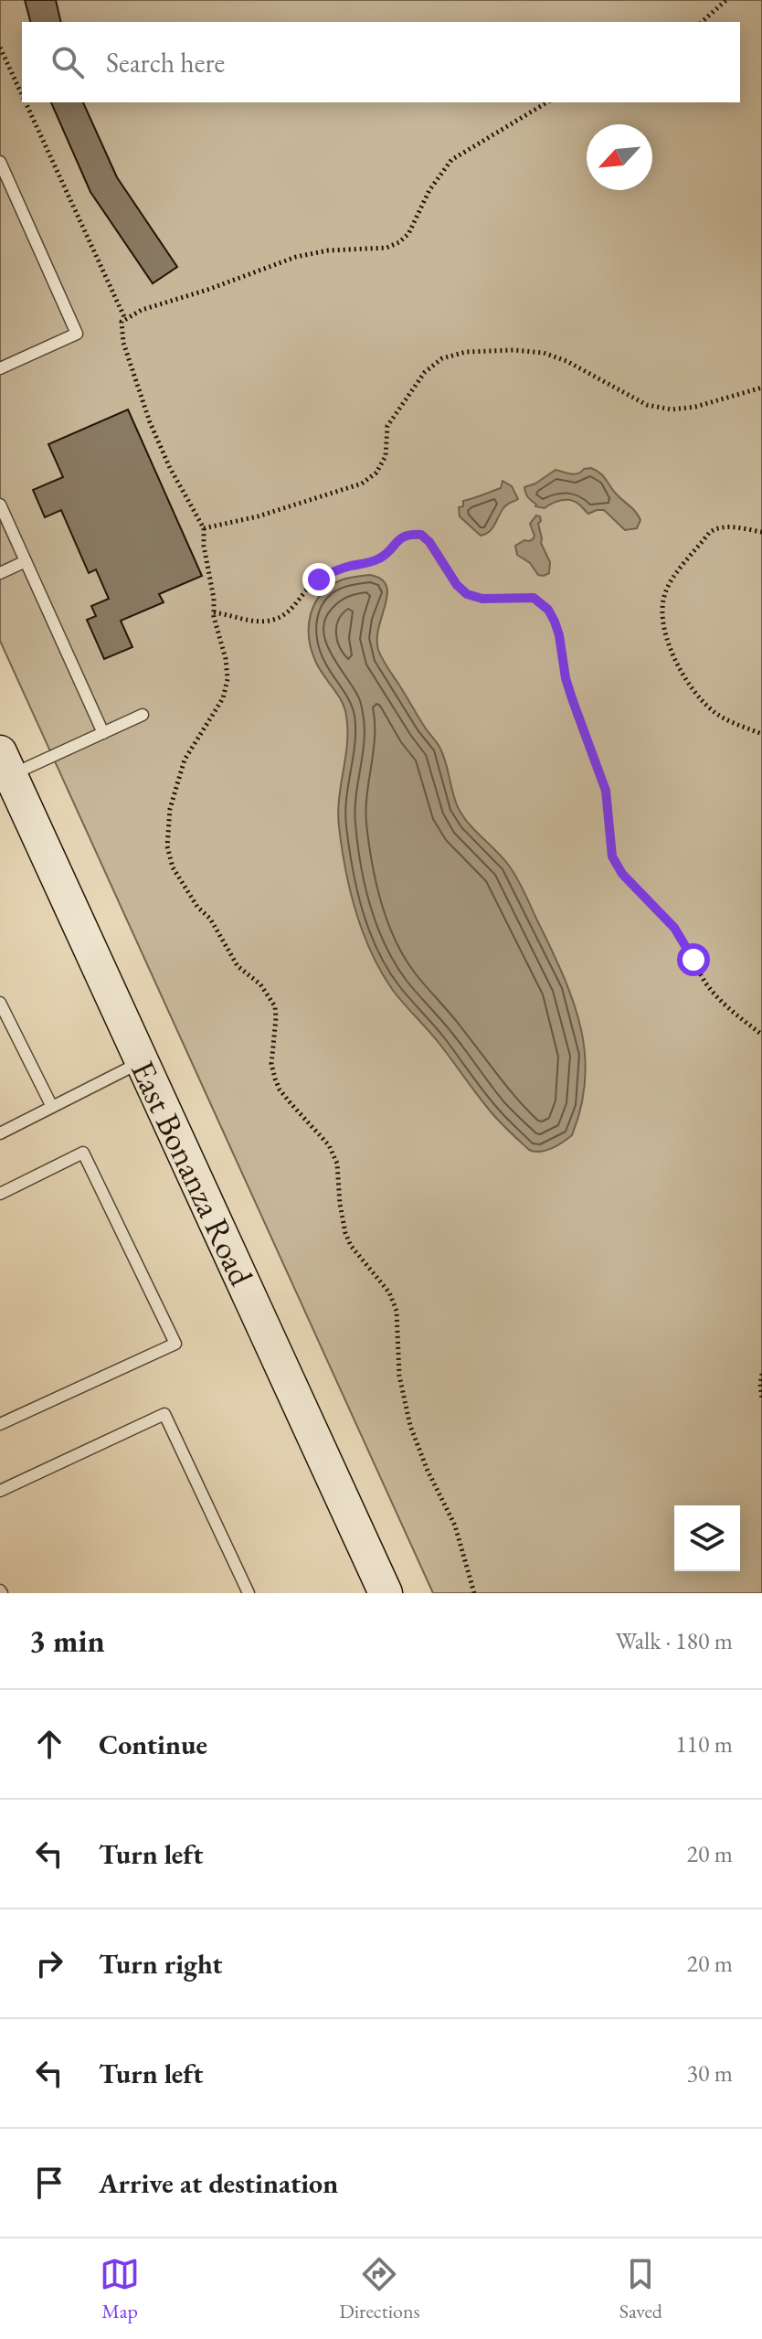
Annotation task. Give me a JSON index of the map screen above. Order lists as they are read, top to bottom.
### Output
{
  "streets": {
    "main road": ["East Bonanza Road"]
  },
  "north": "bottom left",
  "page": {
    "search": "Search here",
    "heading": ["3 min", "Walk · 180 m"],
    "list": [
      ["Continue", "110 m"],
      ["Turn left", "20 m"],
      ["Turn right", "20 m"],
      ["Turn left", "30 m"],
      "Arrive at destination"
    ],
    "nav": ["Map", "Directions", "Saved"]
  }
}
